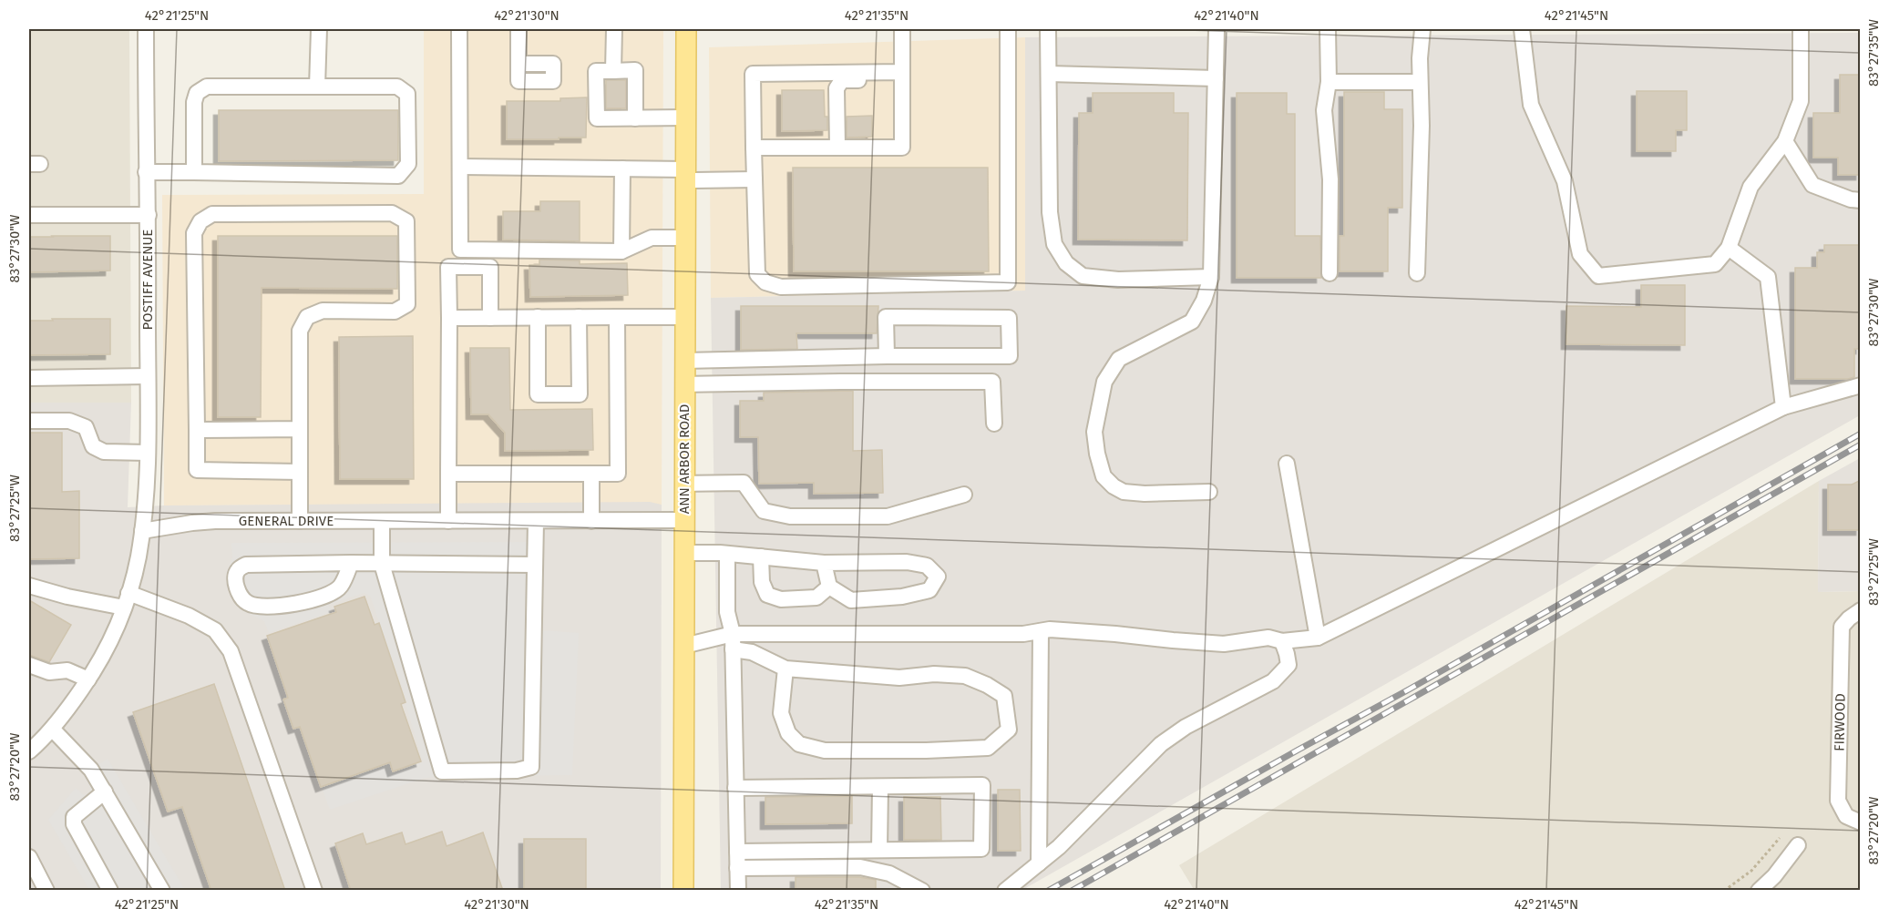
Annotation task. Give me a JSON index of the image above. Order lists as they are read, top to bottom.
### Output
{
  "streets": {
    "main road": ["ANN ARBOR ROAD"],
    "street": ["POSTIFF AVENUE", "GENERAL DRIVE", "FIRWOOD"]
  },
  "crossings": [
    ["POSTIFF AVENUE", "GENERAL DRIVE"],
    ["ANN ARBOR ROAD", "GENERAL DRIVE"]
  ],
  "coordinates": [
    "42°21'25\"N",
    "42°21'30\"N",
    "42°21'35\"N",
    "42°21'40\"N",
    "42°21'45\"N",
    "83°27'35\"W",
    "83°27'30\"W",
    "83°27'25\"W",
    "83°27'20\"W"
  ]
}
